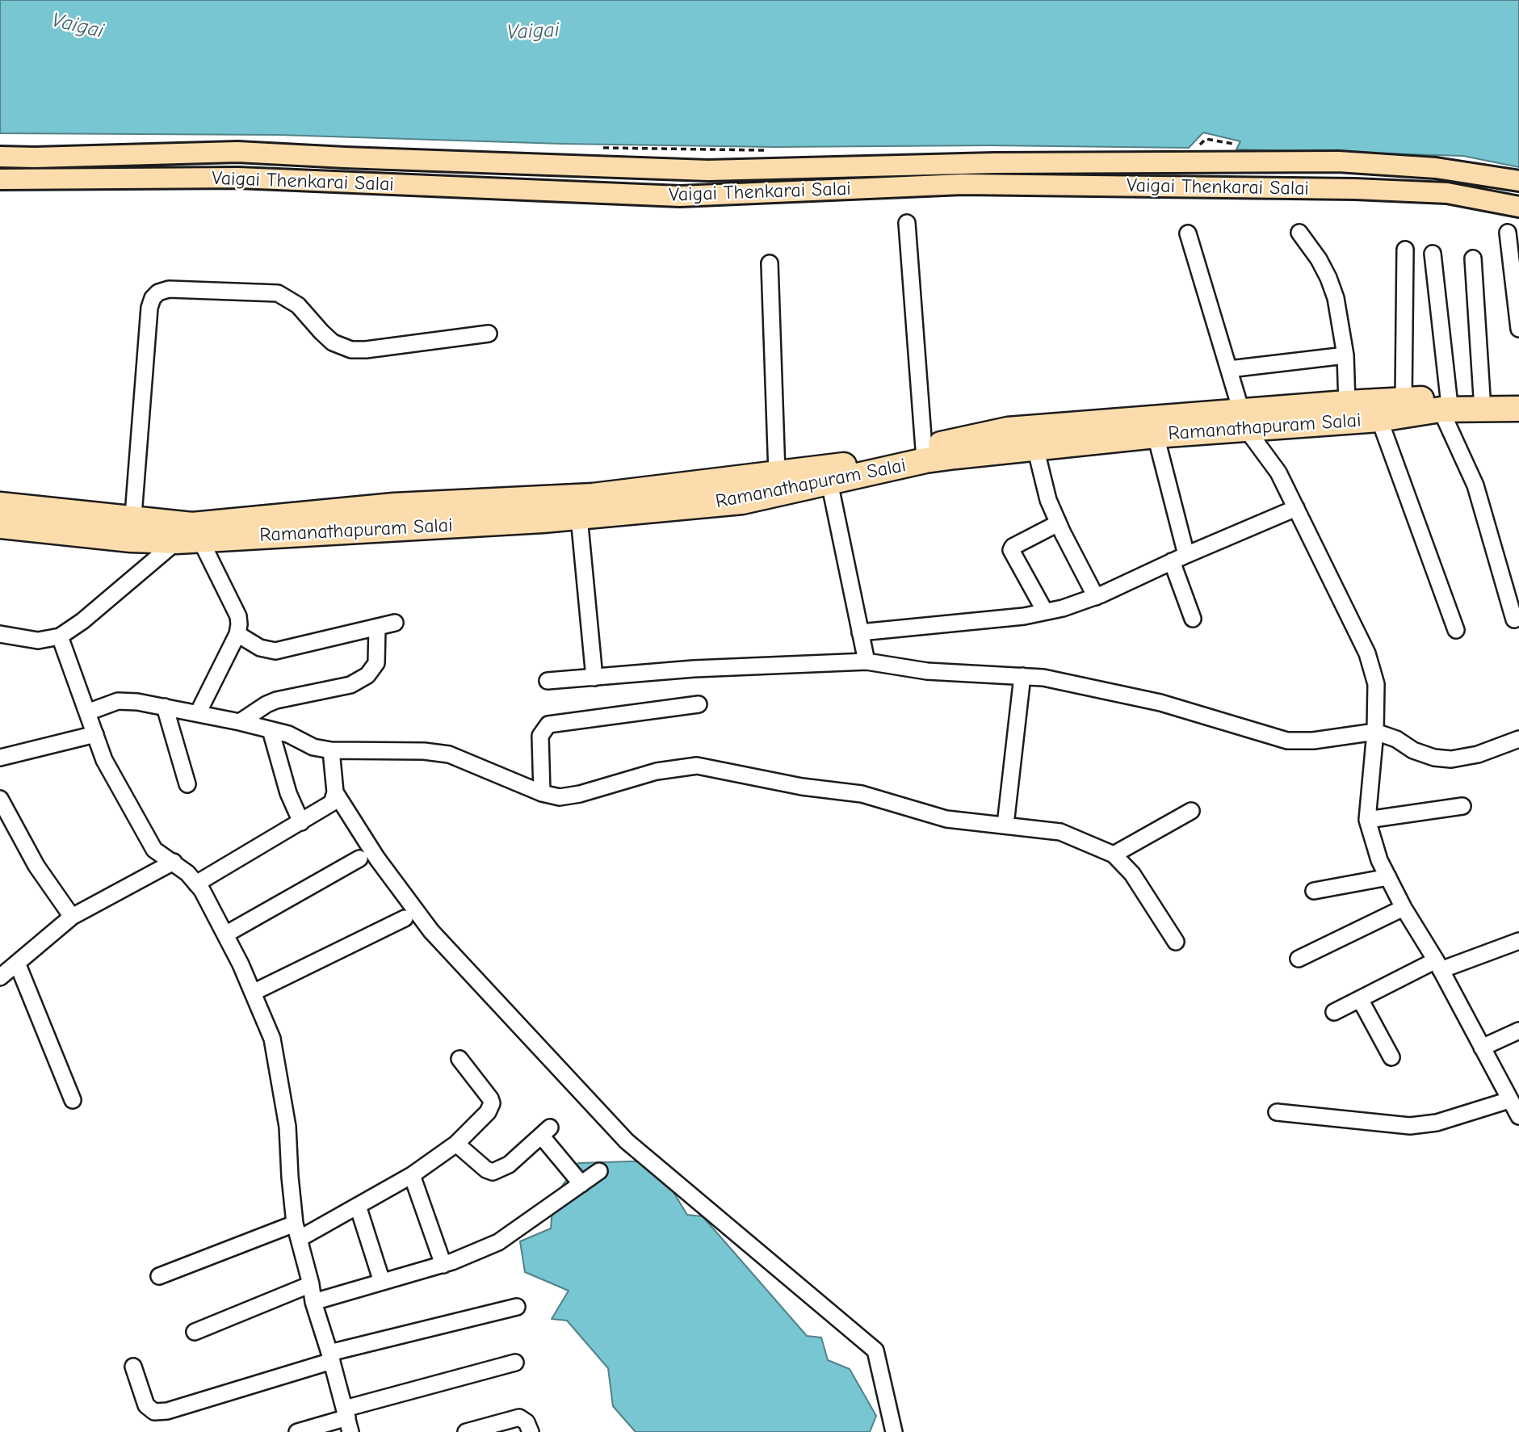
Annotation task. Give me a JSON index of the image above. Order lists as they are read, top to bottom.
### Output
{
  "streets": {
    "highway": ["Ramanathapuram Salai"],
    "main road": ["Vaigai Thenkarai Salai"]
  },
  "water": ["Vaigai"]
}
